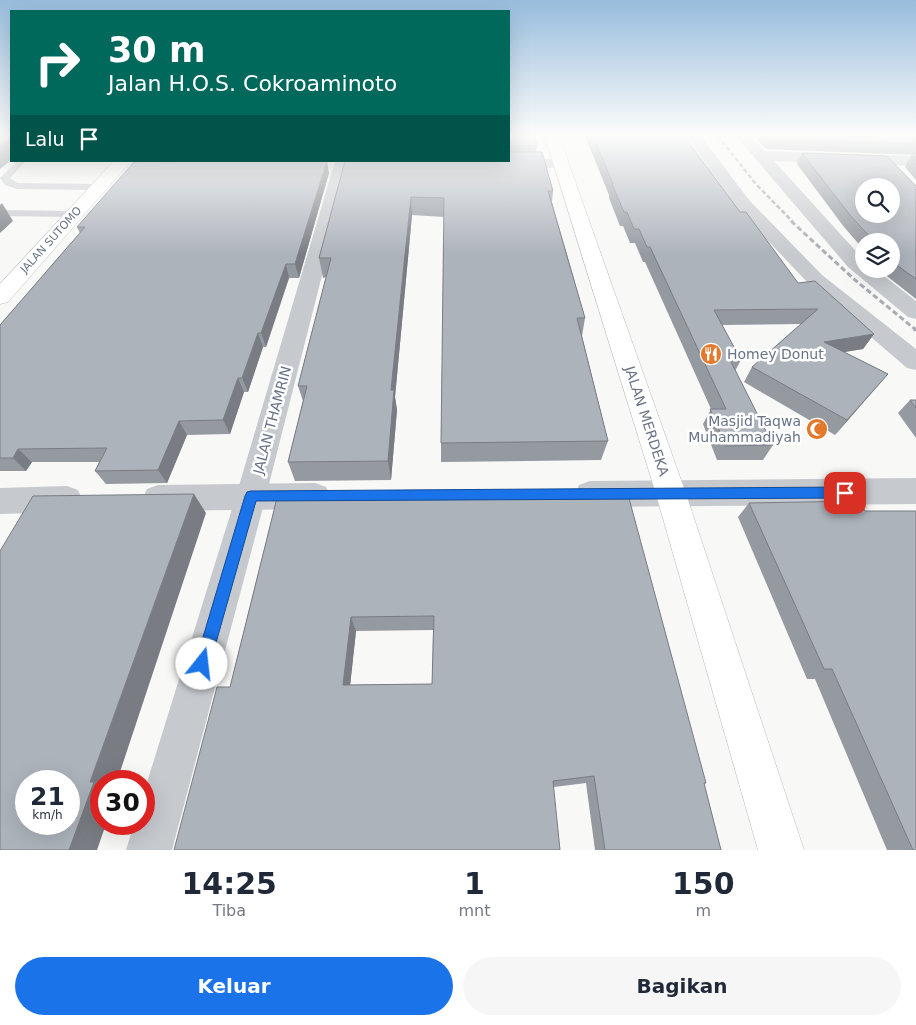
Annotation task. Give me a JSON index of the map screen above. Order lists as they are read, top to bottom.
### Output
{
  "streets": {
    "main road": ["JALAN SUTOMO", "JALAN MERDEKA"],
    "street": ["JALAN THAMRIN"]
  },
  "places": {
    "restaurant": ["Homey Donut"],
    "mosque": ["Masjid Taqwa Muhammadiyah"]
  },
  "page": {
    "turn": ["30 m", "Jalan H.O.S. Cokroaminoto"],
    "then": "Lalu",
    "speed": "21 km/h",
    "limit": "30",
    "eta": [
      "14:25",
      "Tiba",
      "1",
      "mnt",
      "150",
      "m"
    ],
    "buttons": ["Keluar", "Bagikan"]
  }
}
